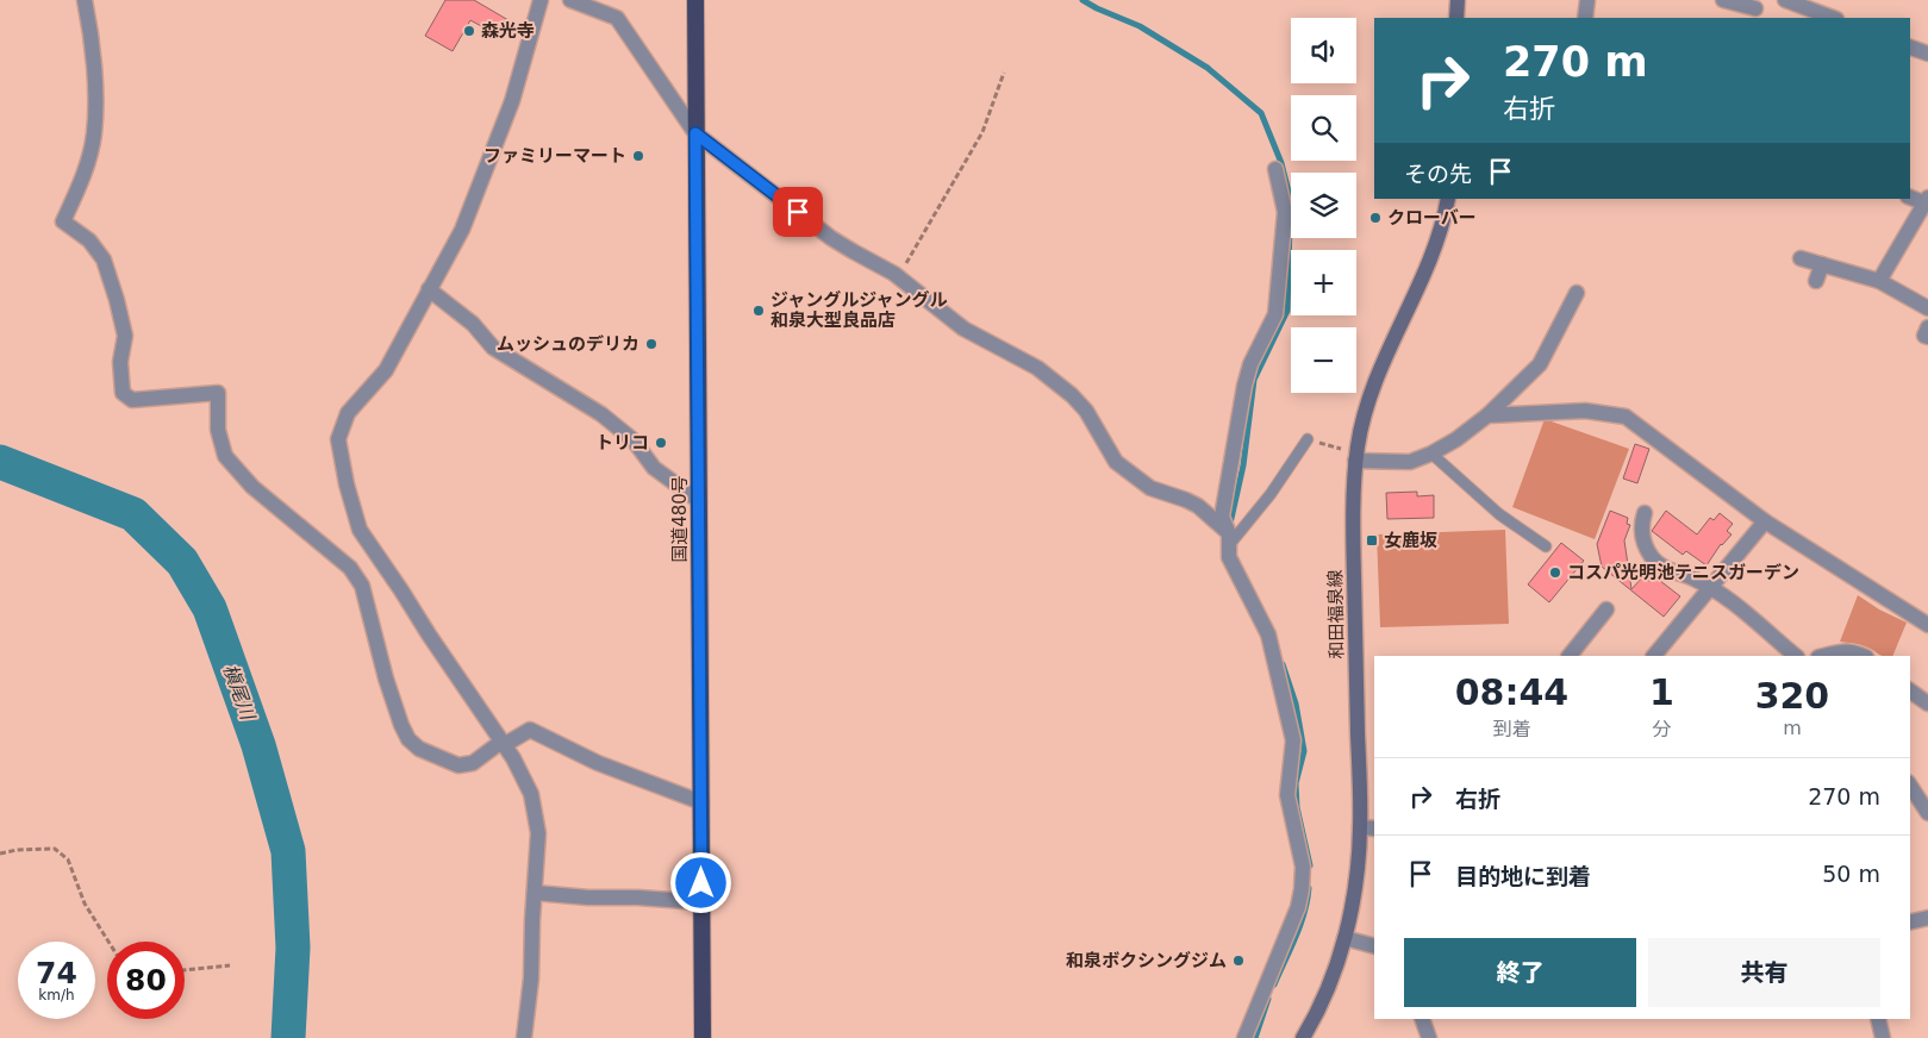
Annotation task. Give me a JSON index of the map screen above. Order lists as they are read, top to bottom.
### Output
{
  "streets": {
    "highway": ["国道480号"],
    "main road": ["和田福泉線"]
  },
  "water": ["槇尾川"],
  "places": {
    "other": [
      "森光寺",
      "ファミリーマート",
      "クローバー",
      "ジャングルジャングル 和泉大型良品店",
      "ムッシュのデリカ",
      "トリコ",
      "コスパ光明池テニスガーデン",
      "和泉ボクシングジム"
    ],
    "transit": ["女鹿坂"]
  },
  "page": {
    "map_buttons": ["+", "−"],
    "turn": ["270 m", "右折"],
    "then": "その先",
    "eta": [
      "08:44",
      "到着",
      "1",
      "分",
      "320",
      "m"
    ],
    "list": [
      {
        "name": "右折",
        "value": "270 m"
      },
      {
        "name": "目的地に到着",
        "value": "50 m"
      }
    ],
    "buttons": ["終了", "共有"],
    "speed": "74 km/h",
    "limit": "80"
  }
}
